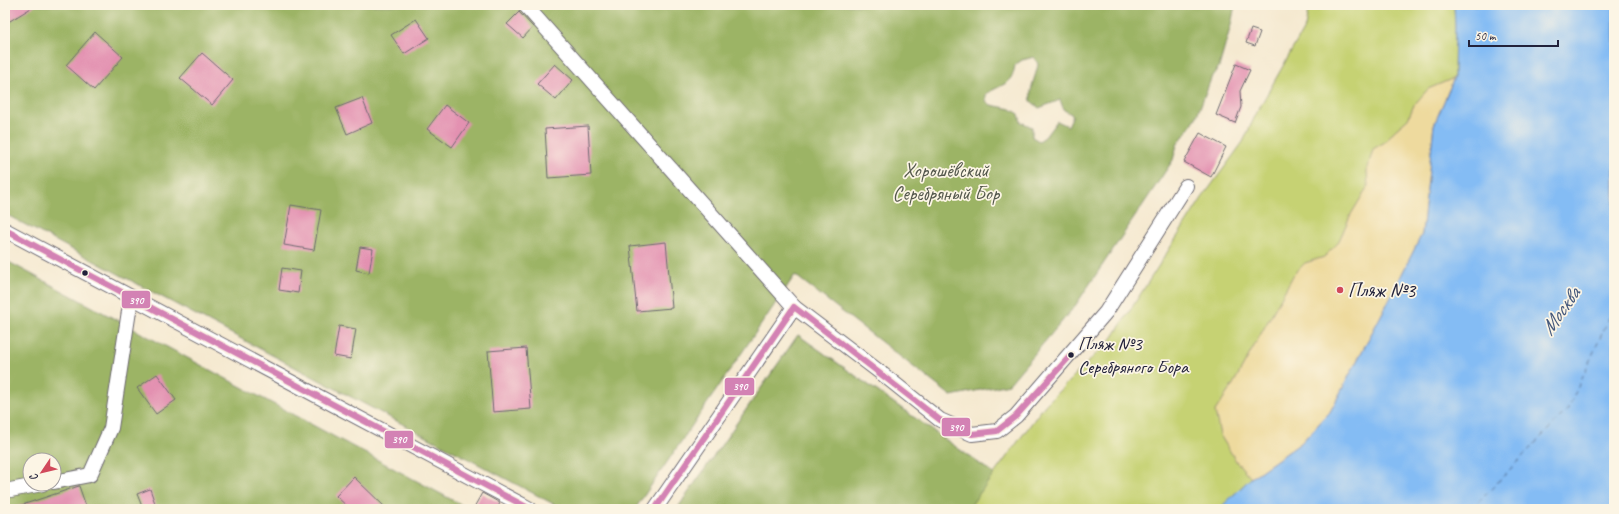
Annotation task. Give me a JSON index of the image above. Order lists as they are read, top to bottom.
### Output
{
  "water": ["Москва"],
  "parks": ["Хорошёвский Серебряный Бор"],
  "places": ["Пляж №3", "Пляж №3 Cеребряного Бора"],
  "lines": ["transit line 390"],
  "scale_bar": "50 m",
  "north": "bottom left"
}
